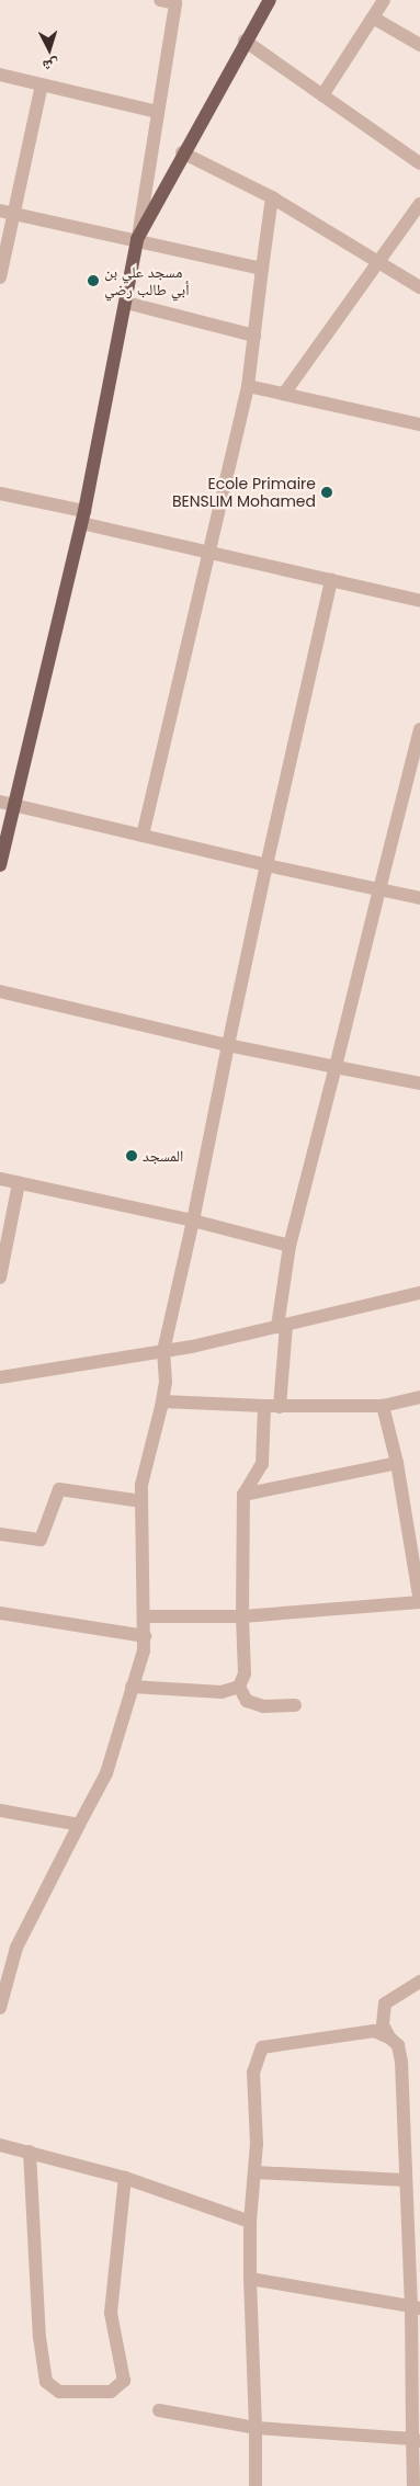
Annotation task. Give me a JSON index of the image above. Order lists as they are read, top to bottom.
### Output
{
  "places": ["مسجد علي بن أبي طالب رضي", "Ecole Primaire BENSLIM Mohamed", "المسجد"],
  "north": "bottom"
}
